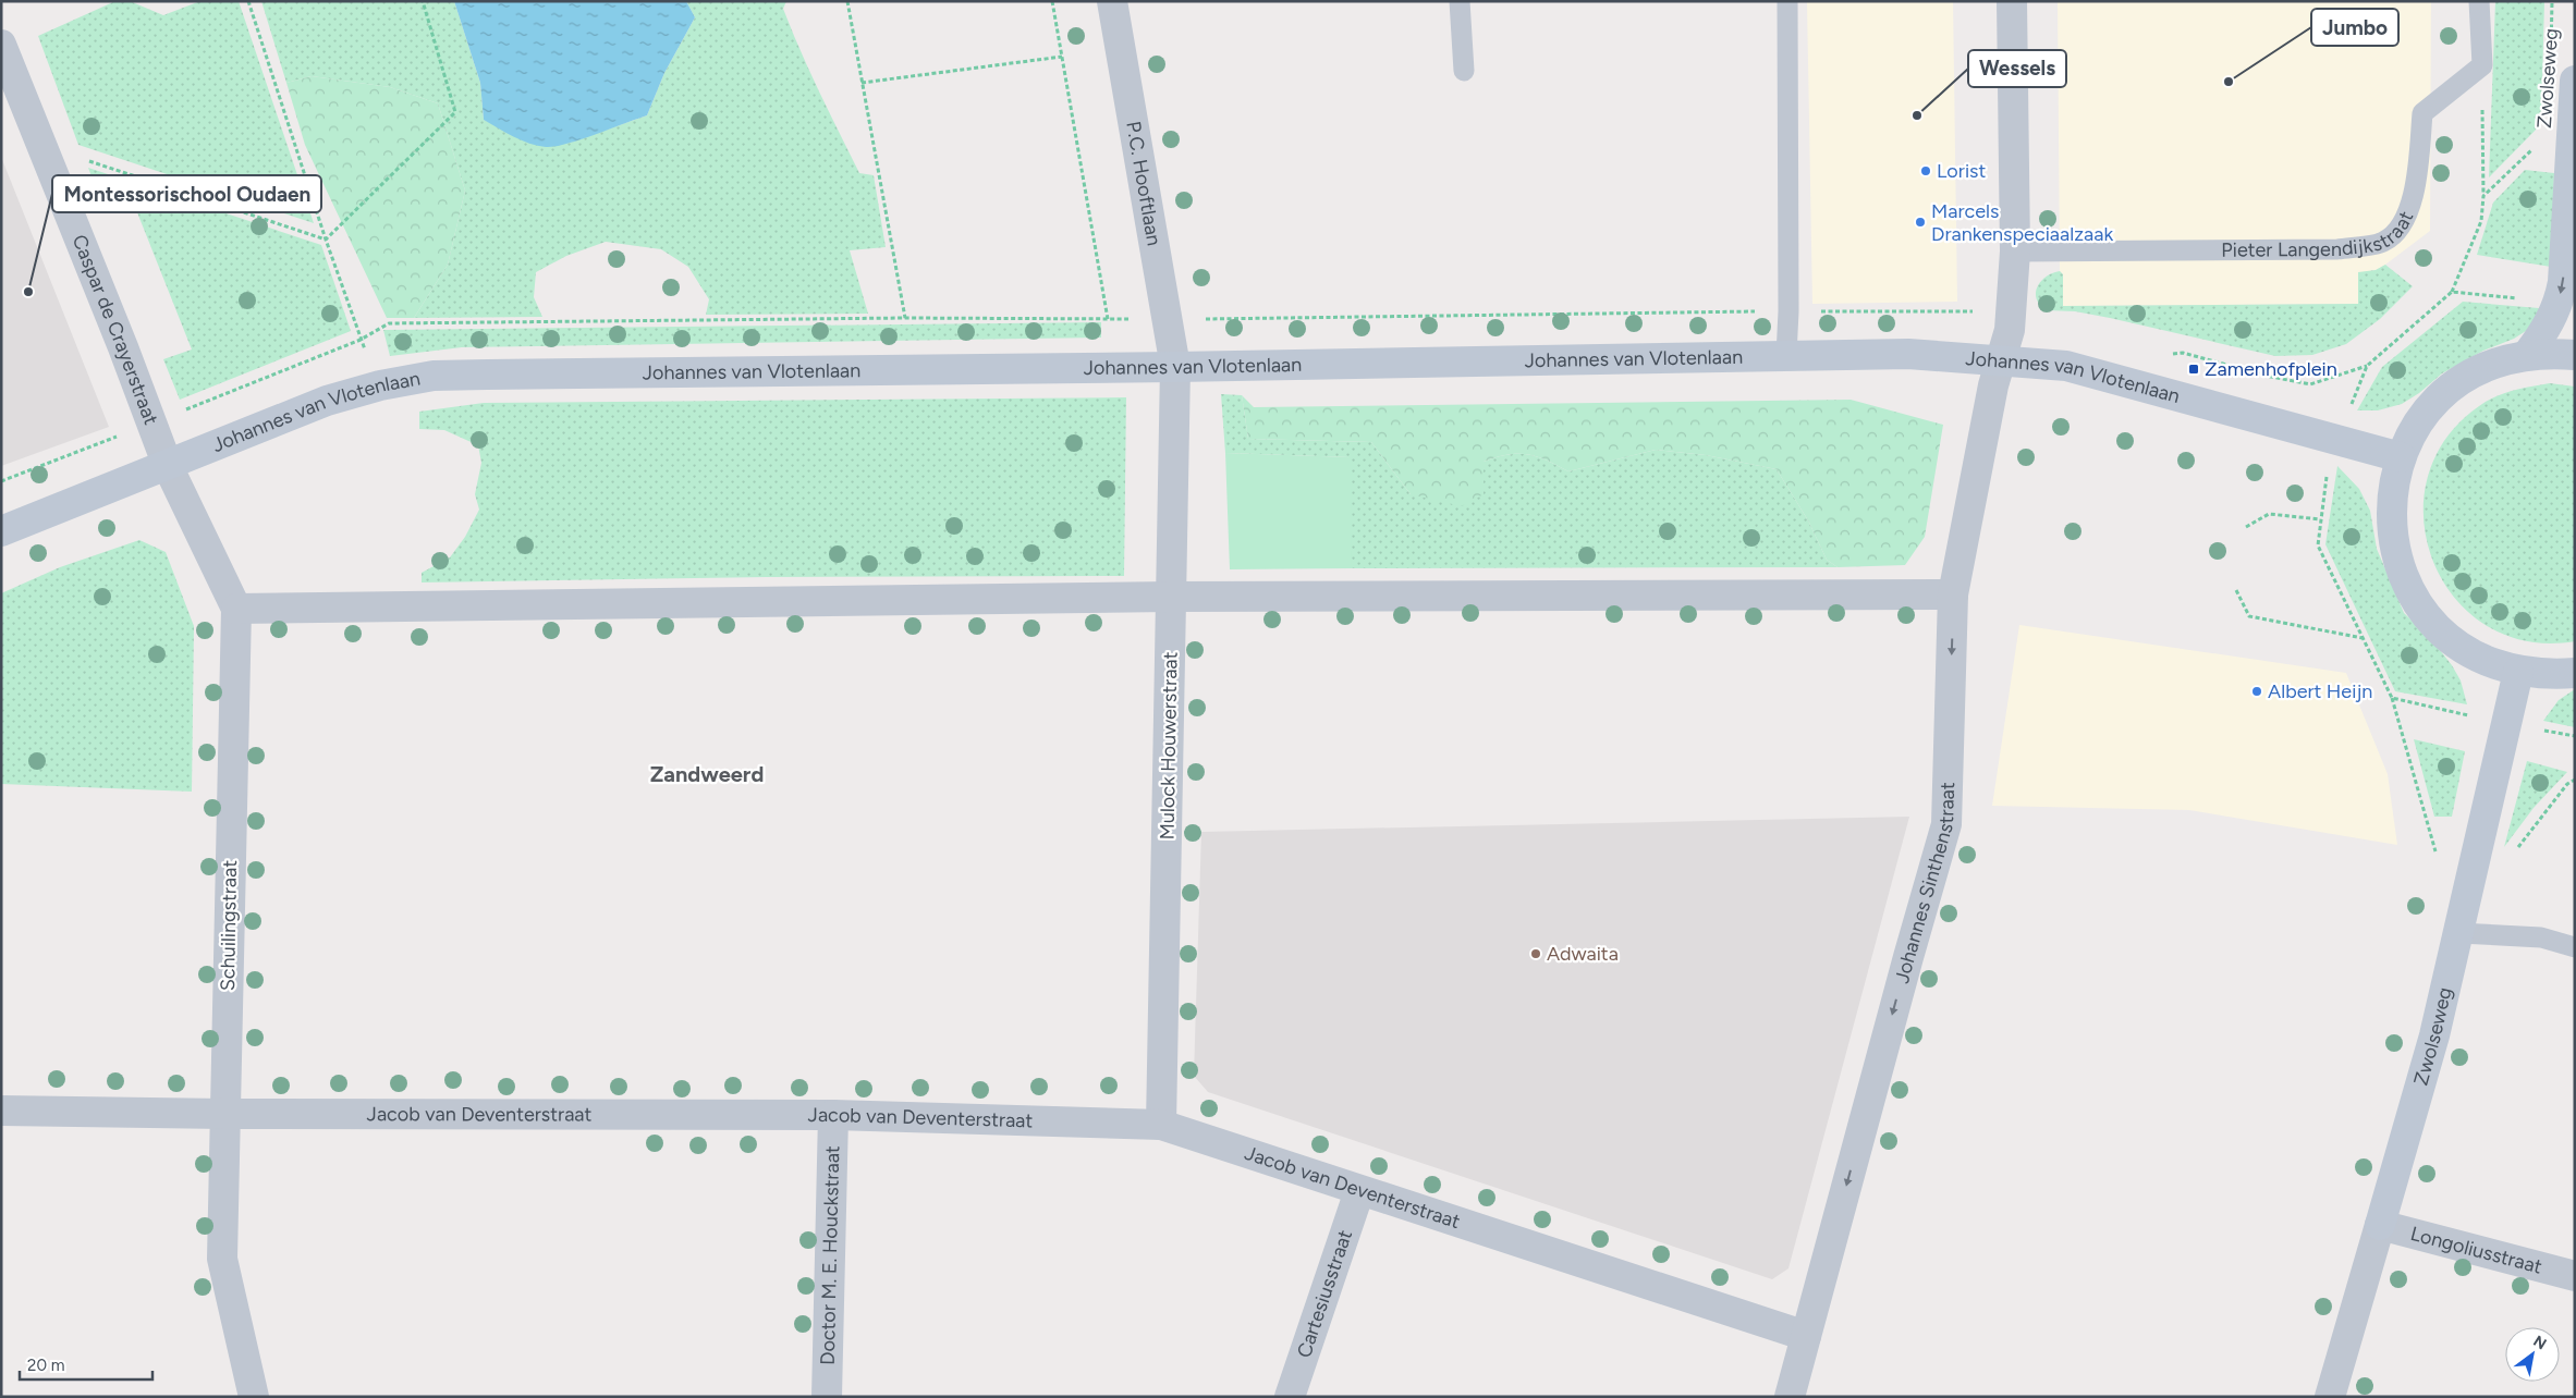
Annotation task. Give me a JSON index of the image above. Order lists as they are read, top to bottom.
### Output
{
  "streets": {
    "street": [
      "Zwolseweg",
      "P.C. Hooftlaan",
      "Caspar de Crayerstraat",
      "Johannes van Vlotenlaan",
      "Mulock Houwerstraat",
      "Johannes Sinthenstraat",
      "Schuilingstraat",
      "Jacob van Deventerstraat",
      "Longoliusstraat",
      "Doctor M. E. Houckstraat",
      "Cartesiusstraat"
    ],
    "lane": ["Pieter Langendijkstraat"]
  },
  "crossings": [
    ["Zwolseweg", "Longoliusstraat"],
    ["P.C. Hooftlaan", "Johannes van Vlotenlaan"],
    ["P.C. Hooftlaan", "Mulock Houwerstraat"],
    ["Pieter Langendijkstraat", "Johannes Sinthenstraat"],
    ["Caspar de Crayerstraat", "Johannes van Vlotenlaan"],
    ["Caspar de Crayerstraat", "Schuilingstraat"],
    ["Johannes van Vlotenlaan", "Mulock Houwerstraat"],
    ["Johannes van Vlotenlaan", "Johannes Sinthenstraat"],
    ["Johannes van Vlotenlaan", "Schuilingstraat"],
    ["Mulock Houwerstraat", "Jacob van Deventerstraat"],
    ["Johannes Sinthenstraat", "Jacob van Deventerstraat"],
    ["Schuilingstraat", "Jacob van Deventerstraat"],
    ["Jacob van Deventerstraat", "Doctor M. E. Houckstraat"],
    ["Jacob van Deventerstraat", "Cartesiusstraat"]
  ],
  "one_way": ["Johannes Sinthenstraat"],
  "districts": ["Zandweerd"],
  "places": {
    "other": [
      "Jumbo",
      "Wessels",
      "Lorist",
      "Marcels Drankenspeciaalzaak",
      "Montessorischool Oudaen",
      "Albert Heijn",
      "Adwaita"
    ],
    "transit": ["Zamenhofplein"]
  },
  "scale_bar": "20 m",
  "north": "top right"
}
